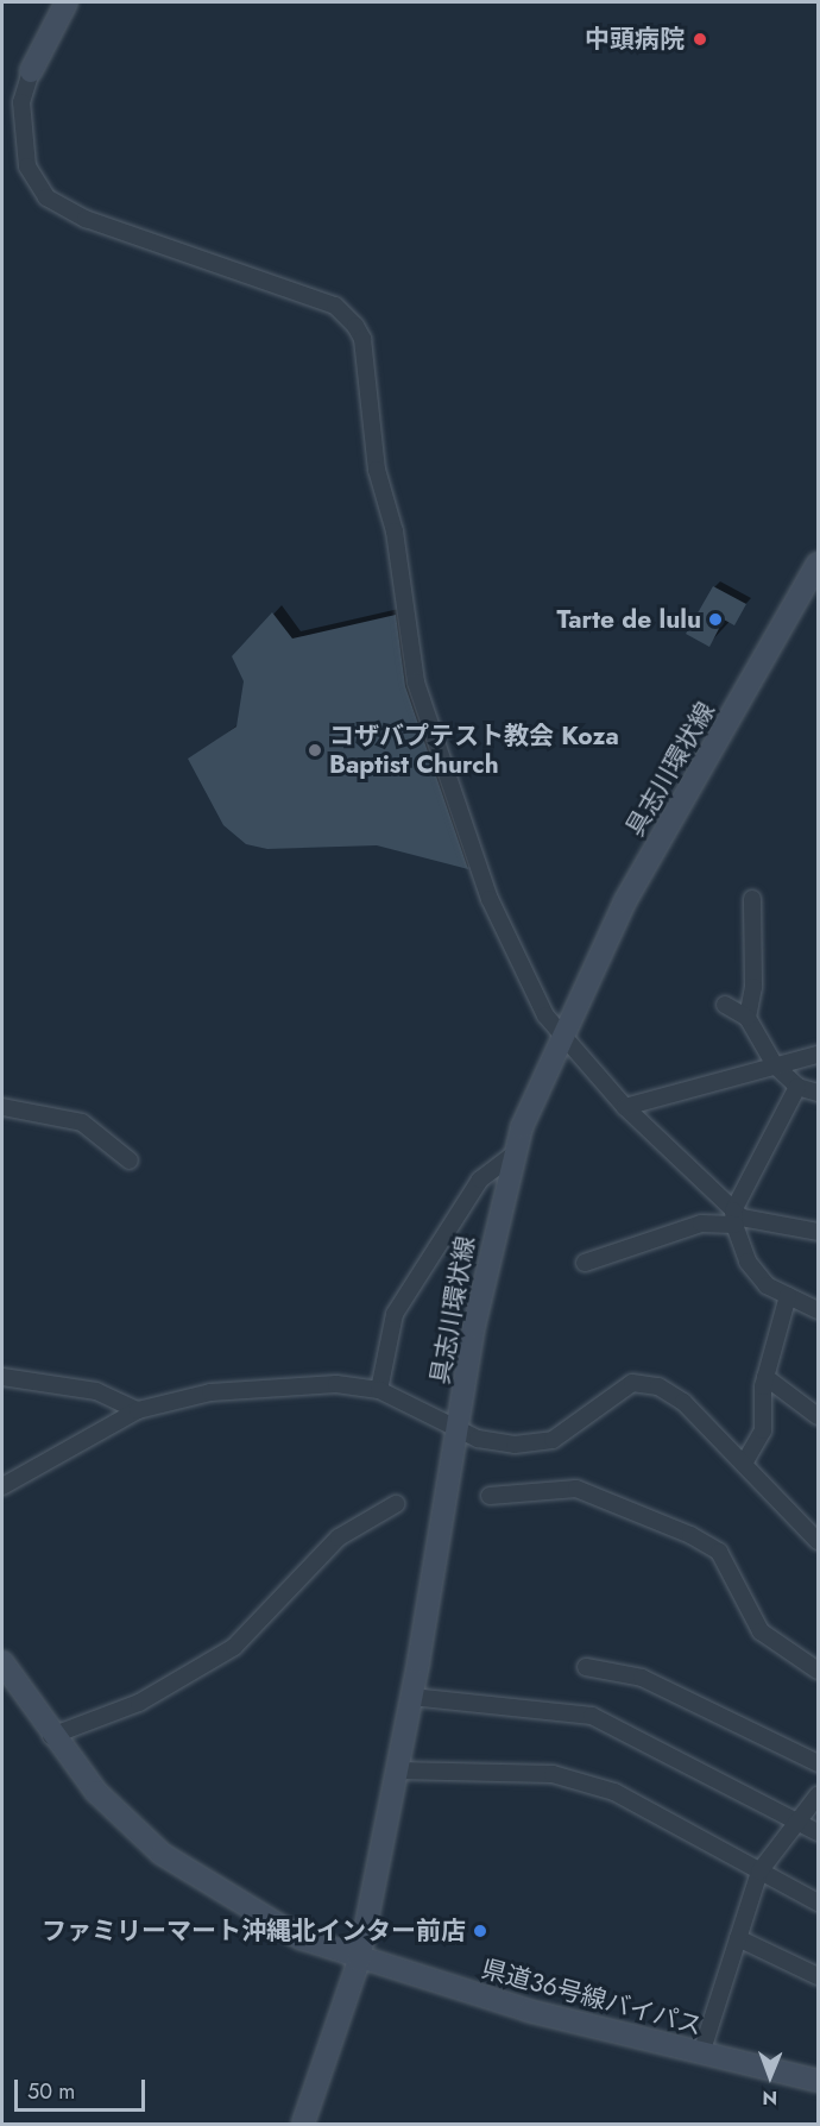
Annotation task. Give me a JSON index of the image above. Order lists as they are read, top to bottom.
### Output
{
  "streets": {
    "main road": ["具志川環状線", "県道36号線バイパス"]
  },
  "crossings": [
    ["具志川環状線", "県道36号線バイパス"]
  ],
  "places": [
    "中頭病院",
    "Tarte de lulu",
    "コザバプテスト教会 Koza Baptist Church",
    "ファミリーマート沖縄北インター前店"
  ],
  "scale_bar": "50 m",
  "north": "bottom"
}
